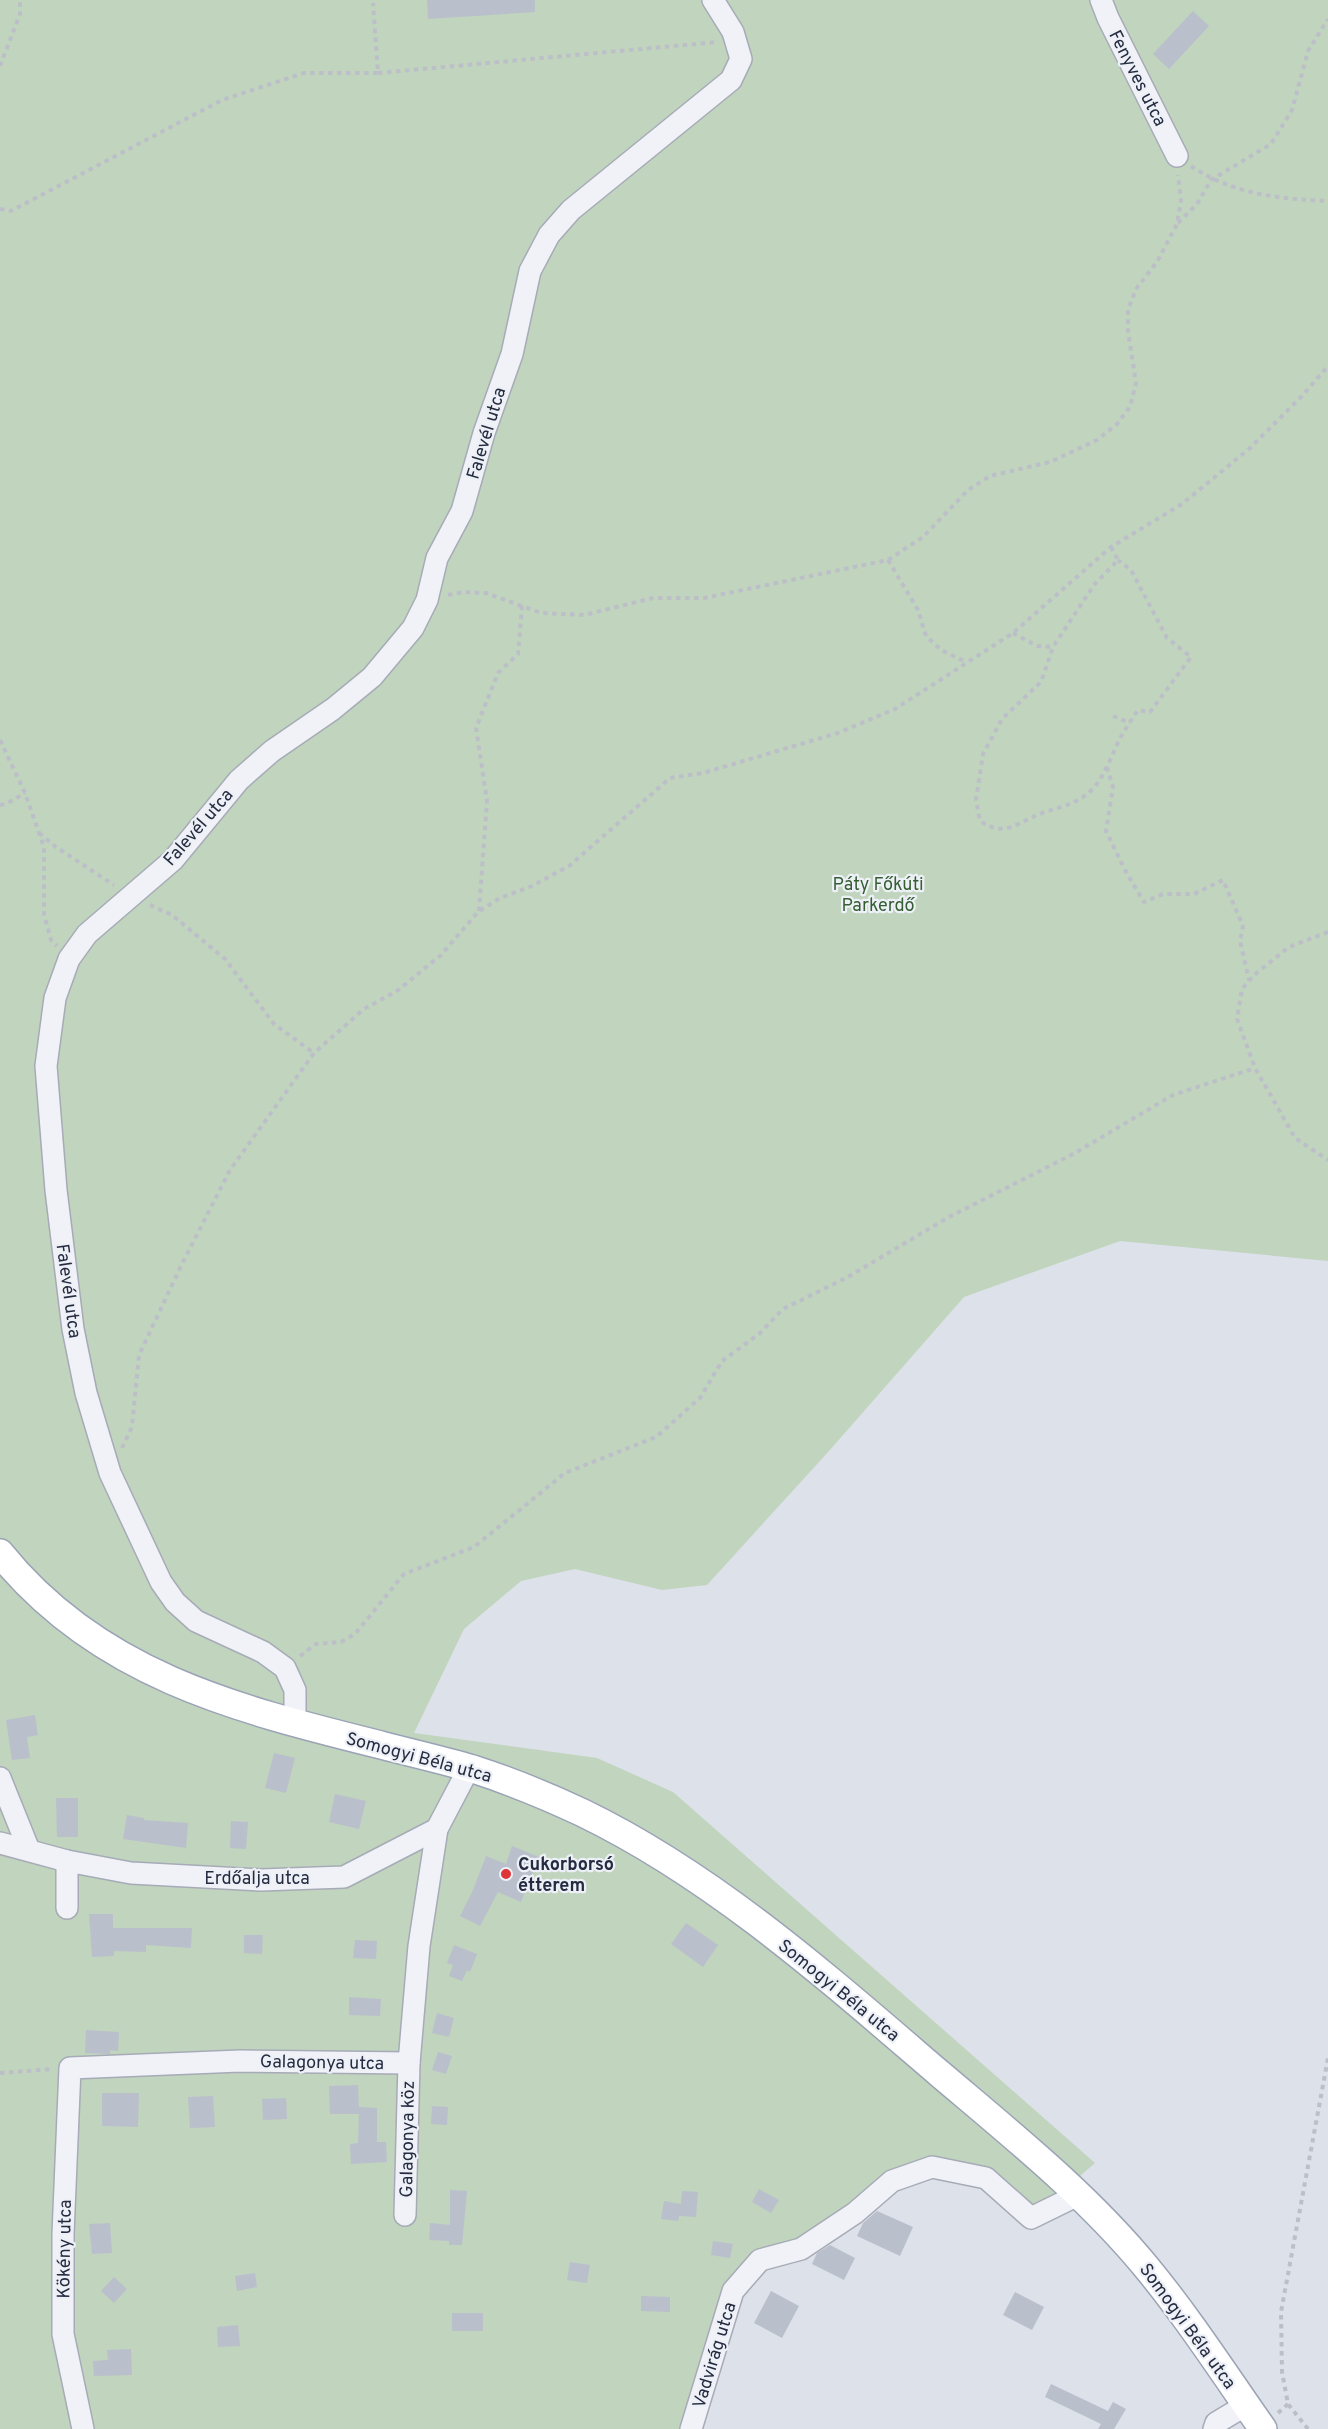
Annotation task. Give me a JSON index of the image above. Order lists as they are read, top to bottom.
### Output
{
  "streets": {
    "main road": ["Somogyi Béla utca"],
    "street": [
      "Fenyves utca",
      "Falevél utca",
      "Erdőalja utca",
      "Galagonya utca",
      "Galagonya köz",
      "Kökény utca",
      "Vadvirág utca"
    ]
  },
  "crossings": [
    ["Somogyi Béla utca", "Vadvirág utca"],
    ["Erdőalja utca", "Galagonya utca"],
    ["Galagonya utca", "Galagonya köz"],
    ["Galagonya utca", "Kökény utca"]
  ],
  "parks": ["Páty Főkúti Parkerdő"],
  "places": ["Cukorborsó étterem"]
}
